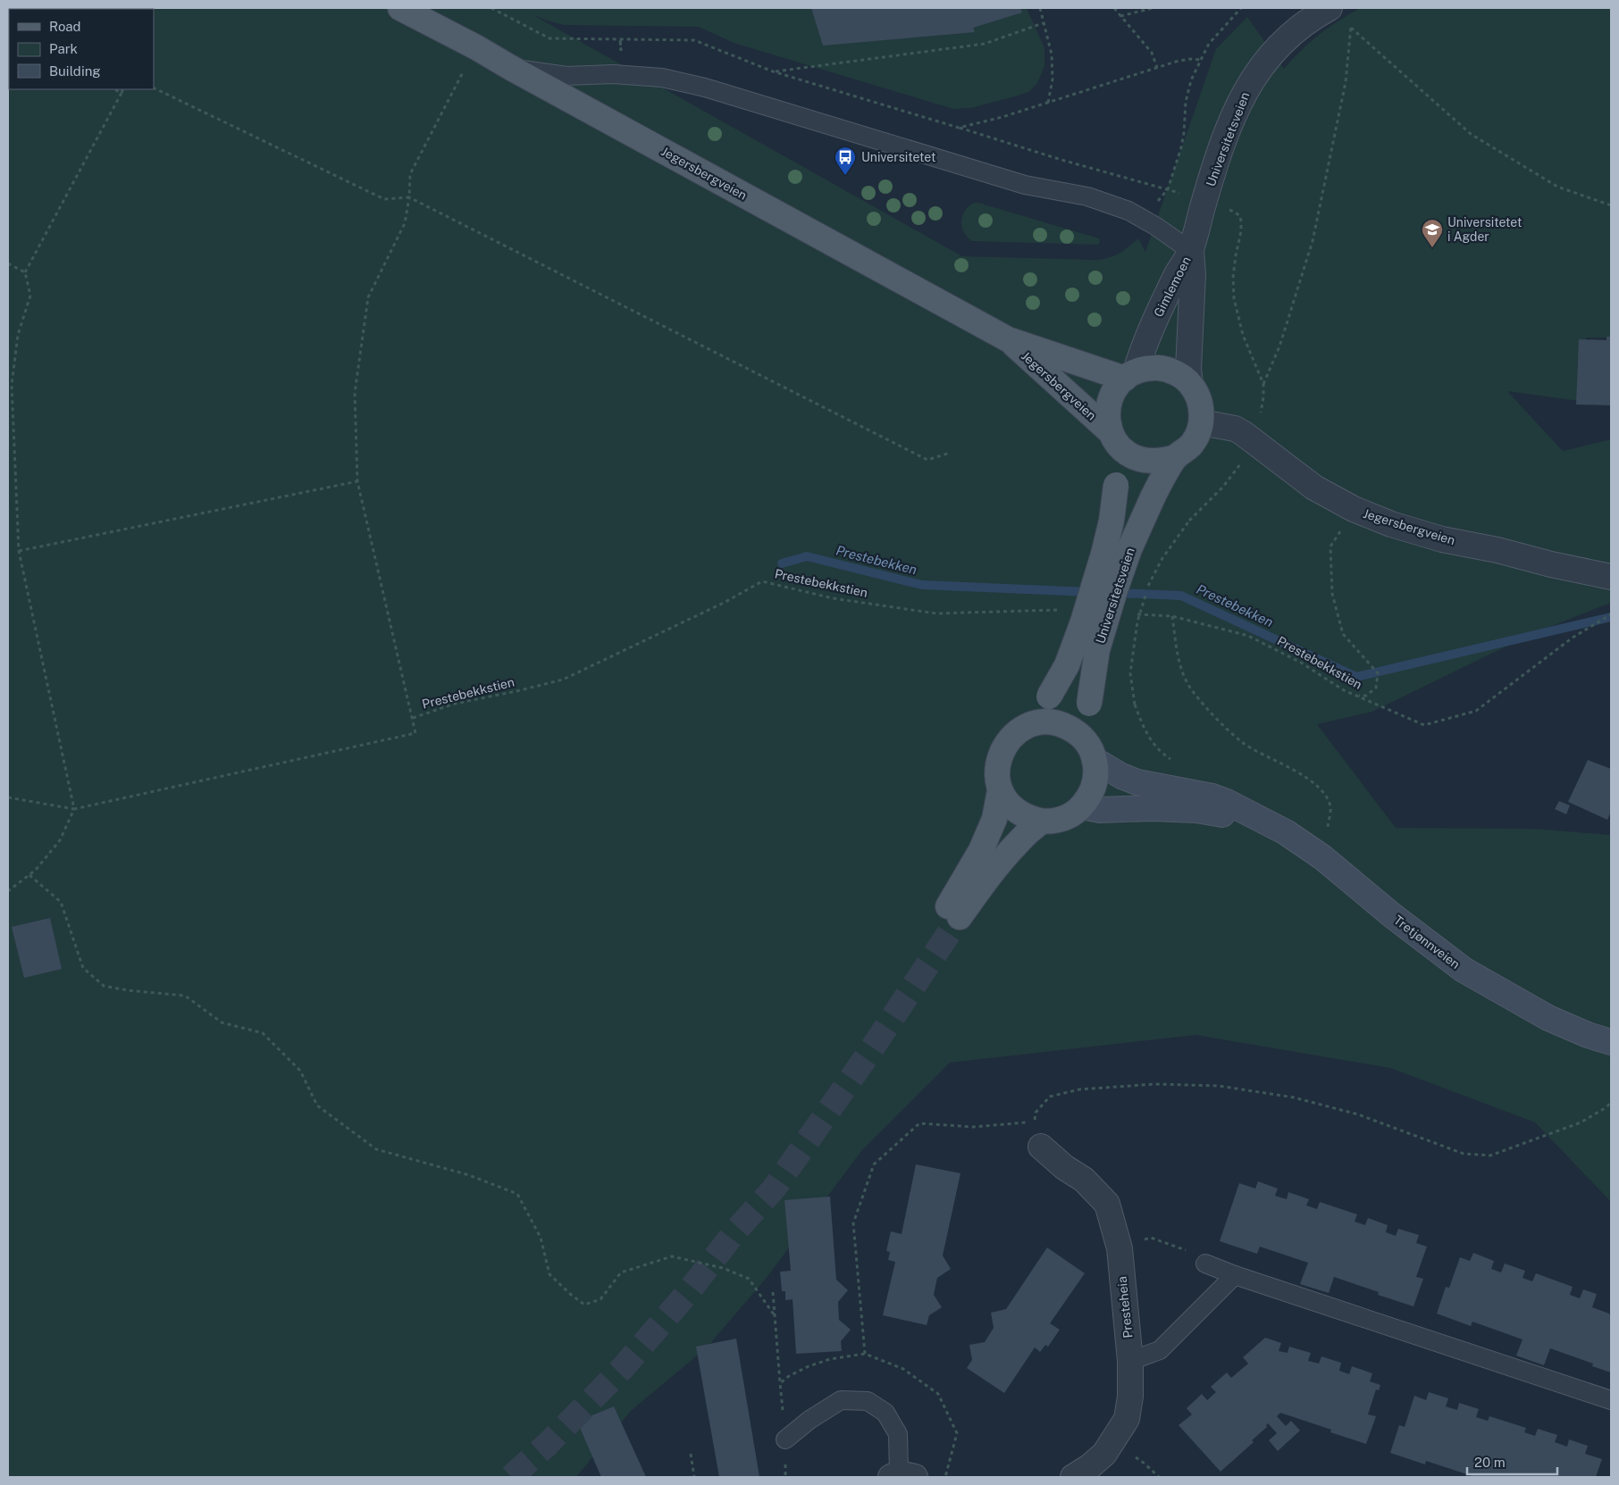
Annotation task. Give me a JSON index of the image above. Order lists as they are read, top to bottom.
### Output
{
  "streets": {
    "main road": ["Universitetsveien", "Jegersbergveien"],
    "street": ["Gimlemoen", "Tretjønnveien", "Presteheia"],
    "path": ["Prestebekkstien"]
  },
  "crossings": [
    ["Universitetsveien", "Jegersbergveien"],
    ["Universitetsveien", "Gimlemoen"],
    ["Universitetsveien", "Tretjønnveien"],
    ["Jegersbergveien", "Gimlemoen"]
  ],
  "water": ["Prestebekken"],
  "places": {
    "bus stop": ["Universitetet"],
    "school or university": ["Universitetet i Agder"]
  },
  "legend": ["Road", "Park", "Building"],
  "scale_bar": "20 m"
}
